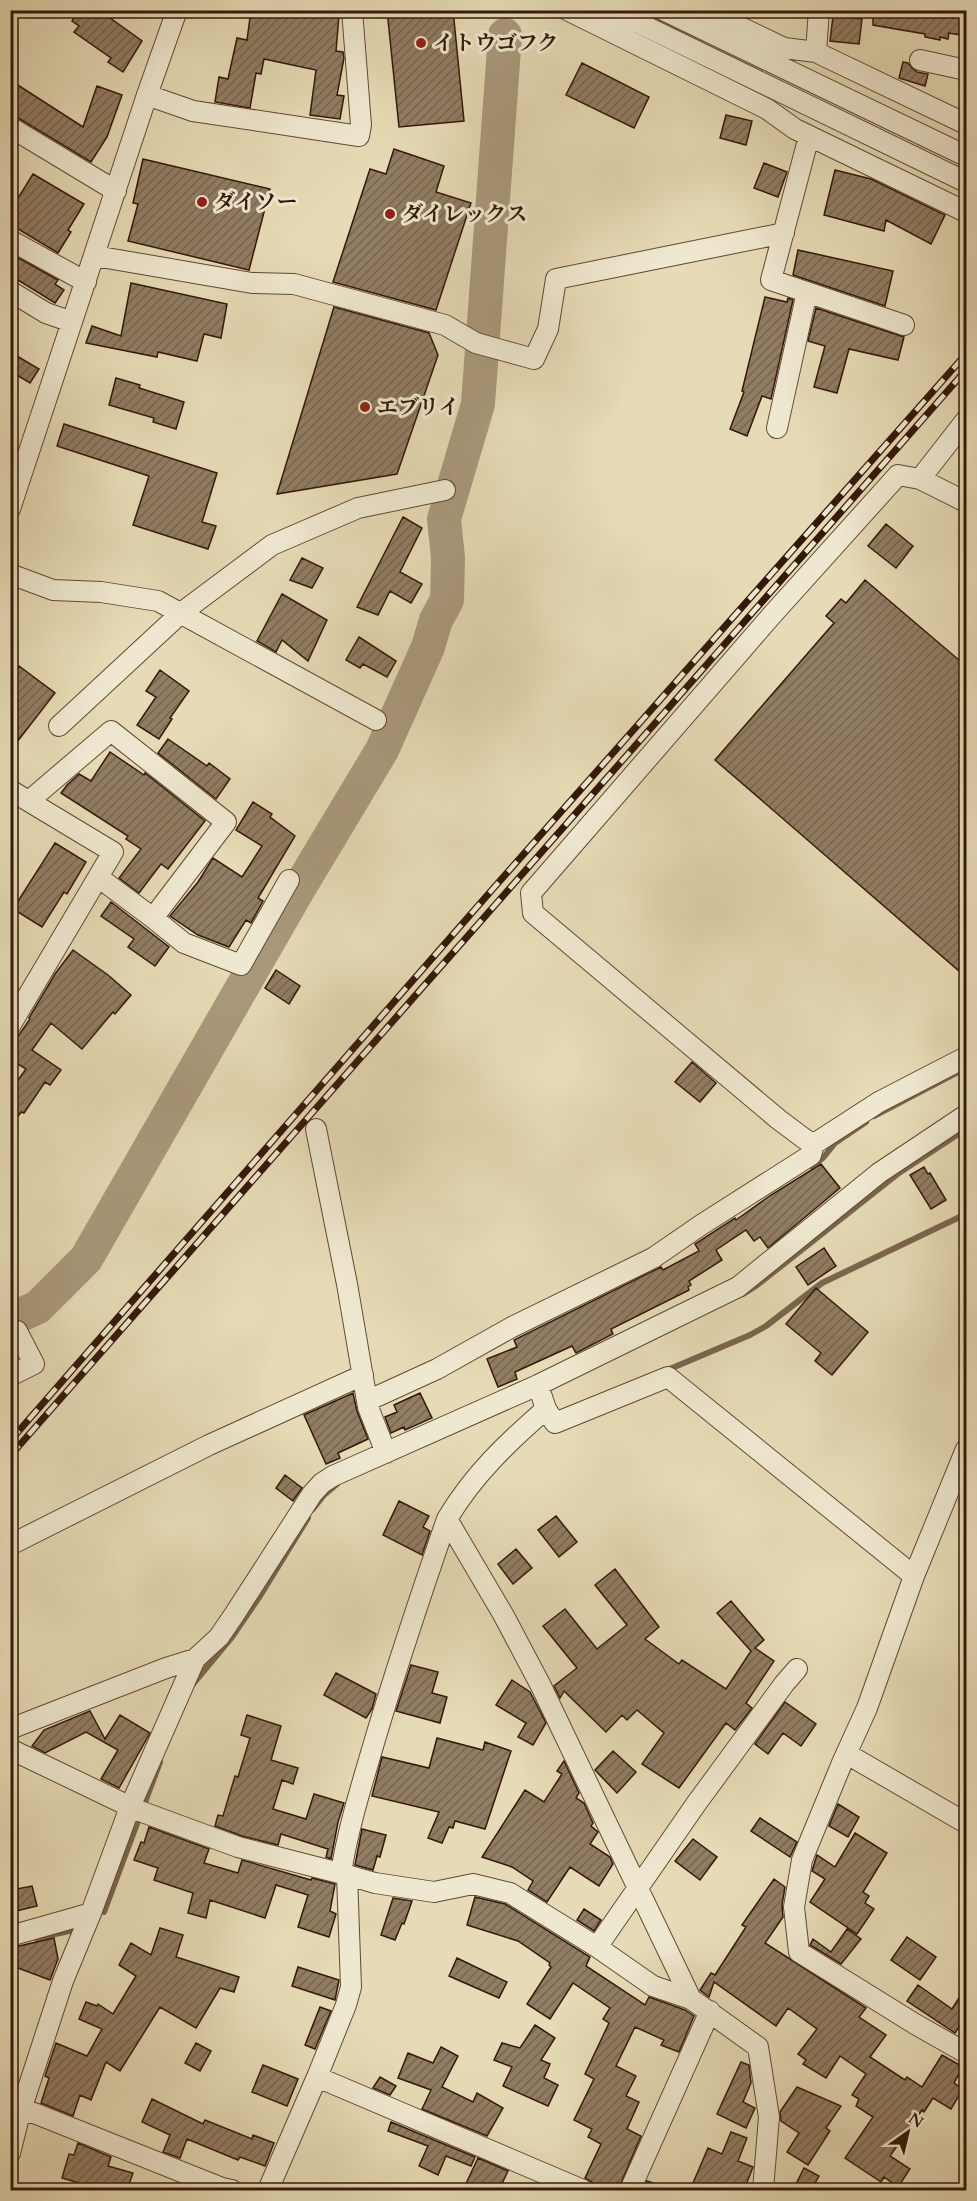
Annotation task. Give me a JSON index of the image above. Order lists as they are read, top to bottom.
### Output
{
  "places": [
    "イトウゴフク",
    "ダイソー",
    "ダイレックス",
    "エブリイ"
  ],
  "north": "top right"
}
